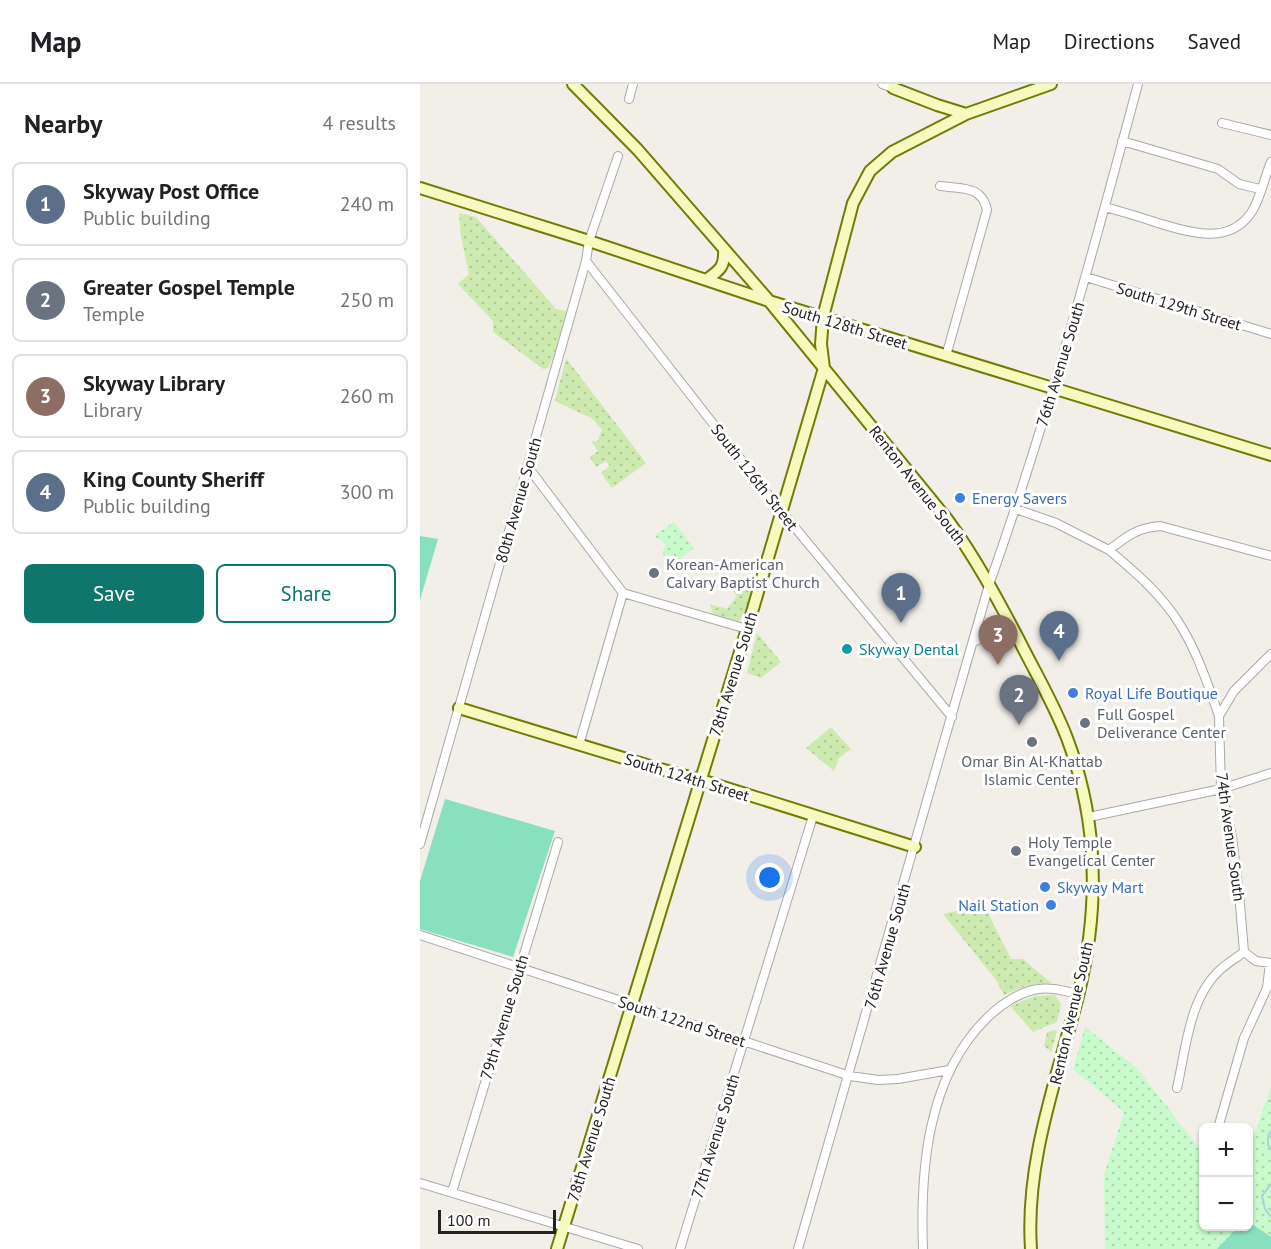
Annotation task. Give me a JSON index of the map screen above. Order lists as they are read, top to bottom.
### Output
{
  "streets": {
    "street": [
      "South 129th Street",
      "South 128th Street",
      "76th Avenue South",
      "South 126th Street",
      "Renton Avenue South",
      "80th Avenue South",
      "78th Avenue South",
      "South 124th Street",
      "74th Avenue South",
      "79th Avenue South",
      "South 122nd Street",
      "77th Avenue South"
    ]
  },
  "crossings": [
    ["South 129th Street", "76th Avenue South"],
    ["South 128th Street", "76th Avenue South"],
    ["South 128th Street", "Renton Avenue South"],
    ["South 128th Street", "80th Avenue South"],
    ["South 128th Street", "78th Avenue South"],
    ["76th Avenue South", "South 126th Street"],
    ["76th Avenue South", "Renton Avenue South"],
    ["76th Avenue South", "South 124th Street"],
    ["76th Avenue South", "South 122nd Street"],
    ["South 126th Street", "80th Avenue South"],
    ["South 126th Street", "78th Avenue South"],
    ["Renton Avenue South", "78th Avenue South"],
    ["80th Avenue South", "South 124th Street"],
    ["78th Avenue South", "South 124th Street"],
    ["78th Avenue South", "South 122nd Street"],
    ["South 124th Street", "77th Avenue South"],
    ["79th Avenue South", "South 122nd Street"],
    ["South 122nd Street", "77th Avenue South"]
  ],
  "places": [
    "Energy Savers",
    "Korean-American Calvary Baptist Church",
    "Skyway Dental",
    "Royal Life Boutique",
    "Full Gospel Deliverance Center",
    "Omar Bin Al-Khattab Islamic Center",
    "Holy Temple Evangelical Center",
    "Skyway Mart",
    "Nail Station"
  ],
  "scale_bar": "100 m",
  "page": {
    "header": "Map",
    "nav": ["Map", "Directions", "Saved"],
    "heading": ["Nearby", "4 results"],
    "list": [
      {
        "mark": "1",
        "name": "Skyway Post Office",
        "note": "Public building",
        "value": "240 m"
      },
      {
        "mark": "2",
        "name": "Greater Gospel Temple",
        "note": "Temple",
        "value": "250 m"
      },
      {
        "mark": "3",
        "name": "Skyway Library",
        "note": "Library",
        "value": "260 m"
      },
      {
        "mark": "4",
        "name": "King County Sheriff",
        "note": "Public building",
        "value": "300 m"
      }
    ],
    "buttons": ["Save", "Share"],
    "pins": [
      "1",
      "4",
      "3",
      "2"
    ],
    "map_buttons": ["+", "−"],
    "scale": "100 m"
  }
}
